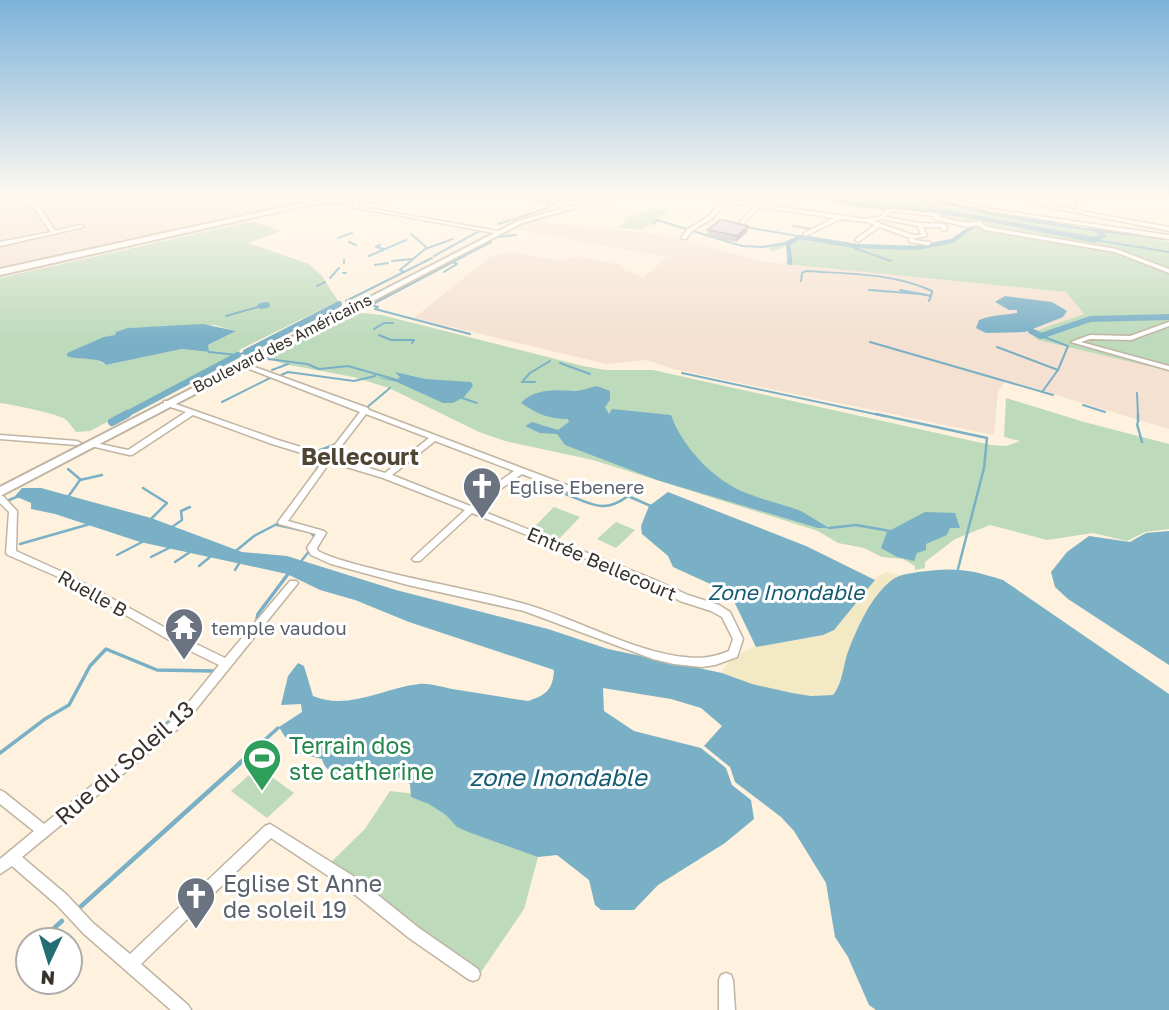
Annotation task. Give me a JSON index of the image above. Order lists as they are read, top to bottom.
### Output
{
  "streets": {
    "main road": ["Boulevard des Américains"],
    "street": ["Entrée Bellecourt", "Ruelle B", "Rue du Soleil 13"]
  },
  "crossings": [
    ["Boulevard des Américains", "Entrée Bellecourt"],
    ["Ruelle B", "Rue du Soleil 13"]
  ],
  "districts": ["Bellecourt"],
  "water": ["Zone Inondable", "zone Inondable"],
  "places": {
    "church": ["Eglise Ebenere", "Eglise St Anne de soleil 19"],
    "temple": ["temple vaudou"],
    "sports": ["Terrain dos ste catherine"]
  },
  "north": "bottom"
}
